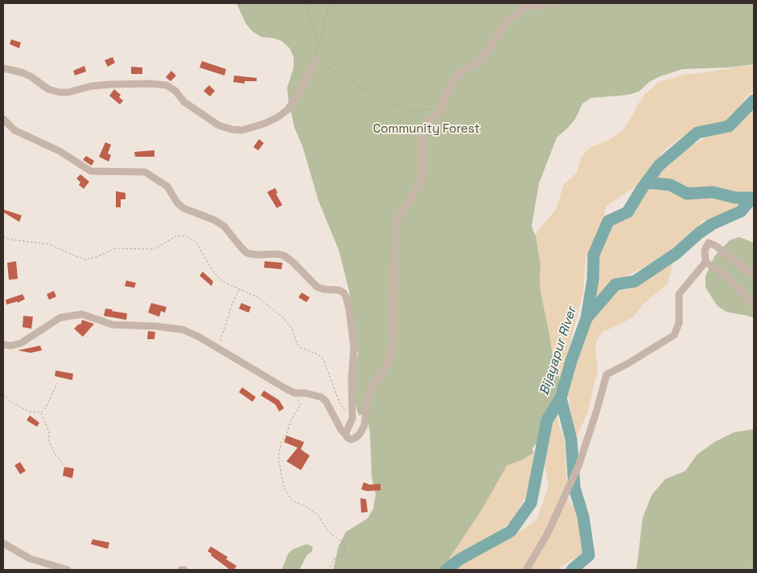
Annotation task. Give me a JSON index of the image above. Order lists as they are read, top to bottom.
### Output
{
  "water": ["Bijayapur River"],
  "parks": ["Community Forest"]
}
